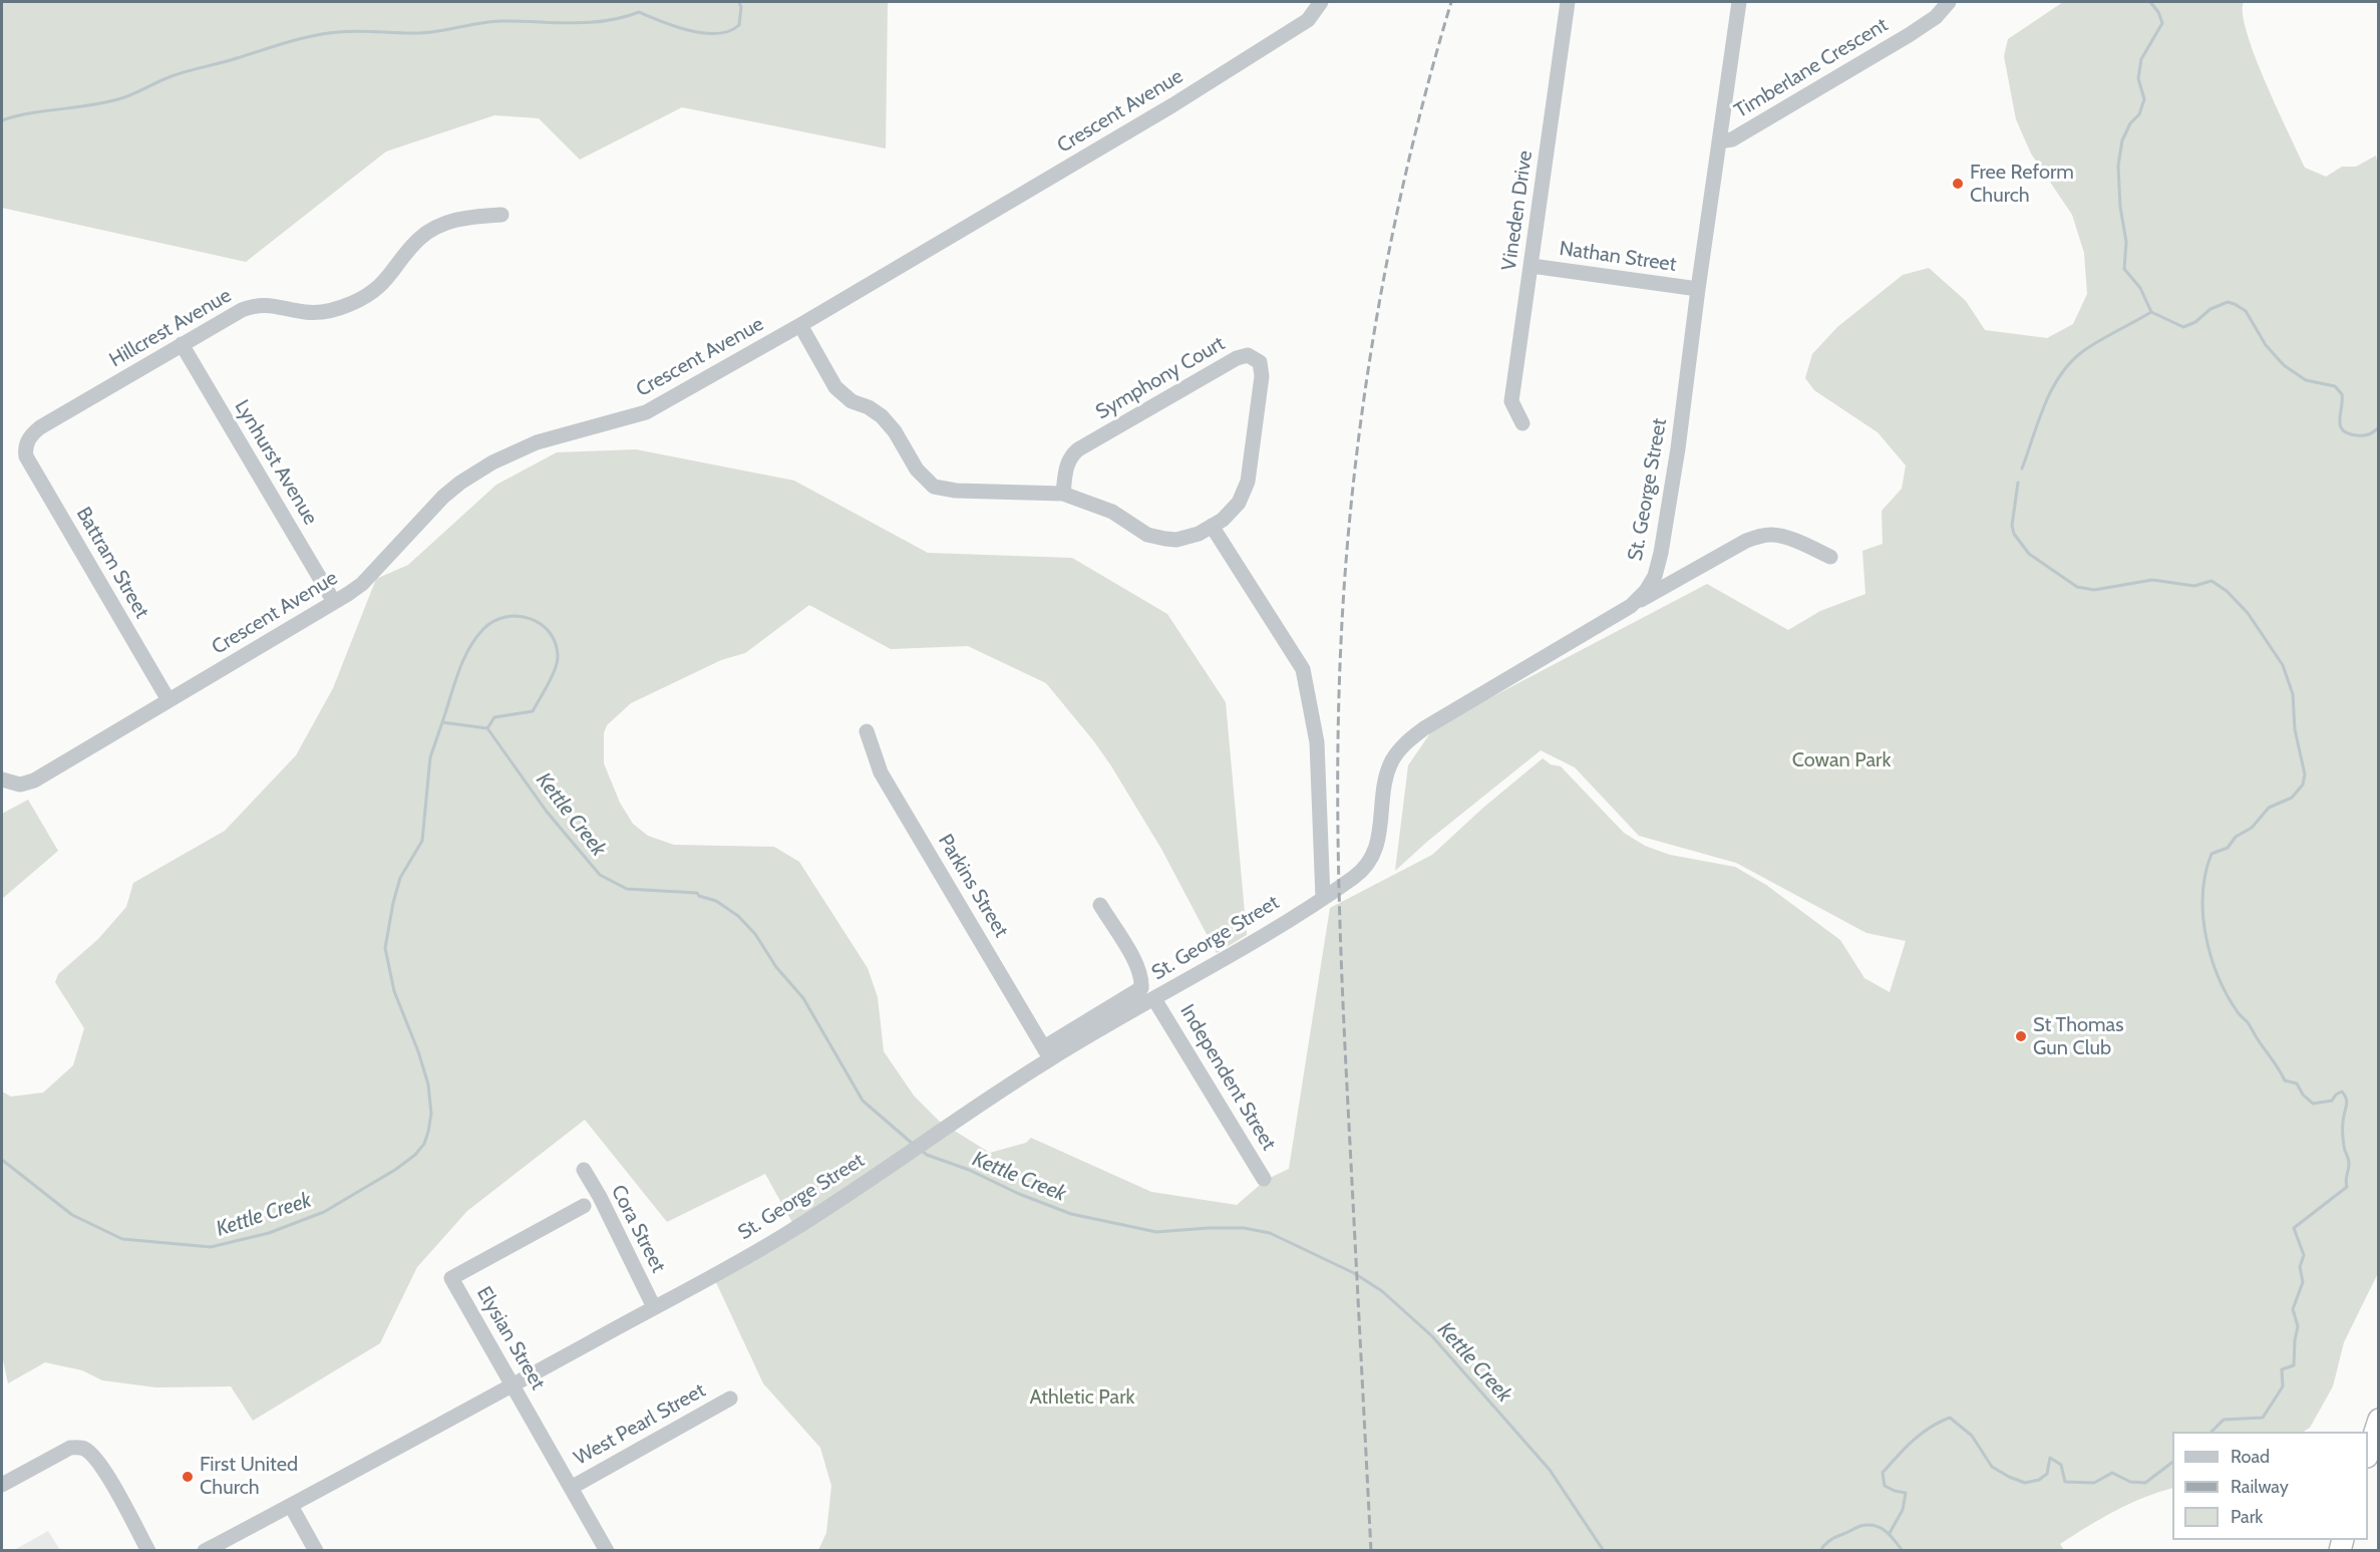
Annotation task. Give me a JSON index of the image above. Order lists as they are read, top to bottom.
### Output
{
  "streets": {
    "street": [
      "Timberlane Crescent",
      "Crescent Avenue",
      "Vineden Drive",
      "Nathan Street",
      "Hillcrest Avenue",
      "Symphony Court",
      "Lynhurst Avenue",
      "St. George Street",
      "Battram Street",
      "Parkins Street",
      "Independent Street",
      "Cora Street",
      "Elysian Street",
      "West Pearl Street"
    ]
  },
  "crossings": [
    ["Timberlane Crescent", "St. George Street"],
    ["Crescent Avenue", "Symphony Court"],
    ["Crescent Avenue", "Lynhurst Avenue"],
    ["Crescent Avenue", "Battram Street"],
    ["Vineden Drive", "Nathan Street"],
    ["Nathan Street", "St. George Street"],
    ["Hillcrest Avenue", "Lynhurst Avenue"],
    ["Hillcrest Avenue", "Battram Street"],
    ["St. George Street", "Parkins Street"],
    ["St. George Street", "Independent Street"],
    ["St. George Street", "Cora Street"],
    ["St. George Street", "Elysian Street"],
    ["Elysian Street", "West Pearl Street"]
  ],
  "water": ["Kettle Creek"],
  "parks": ["Cowan Park", "Athletic Park"],
  "places": ["Free Reform Church", "St Thomas Gun Club", "First United Church"],
  "legend": ["Road", "Railway", "Park"]
}
